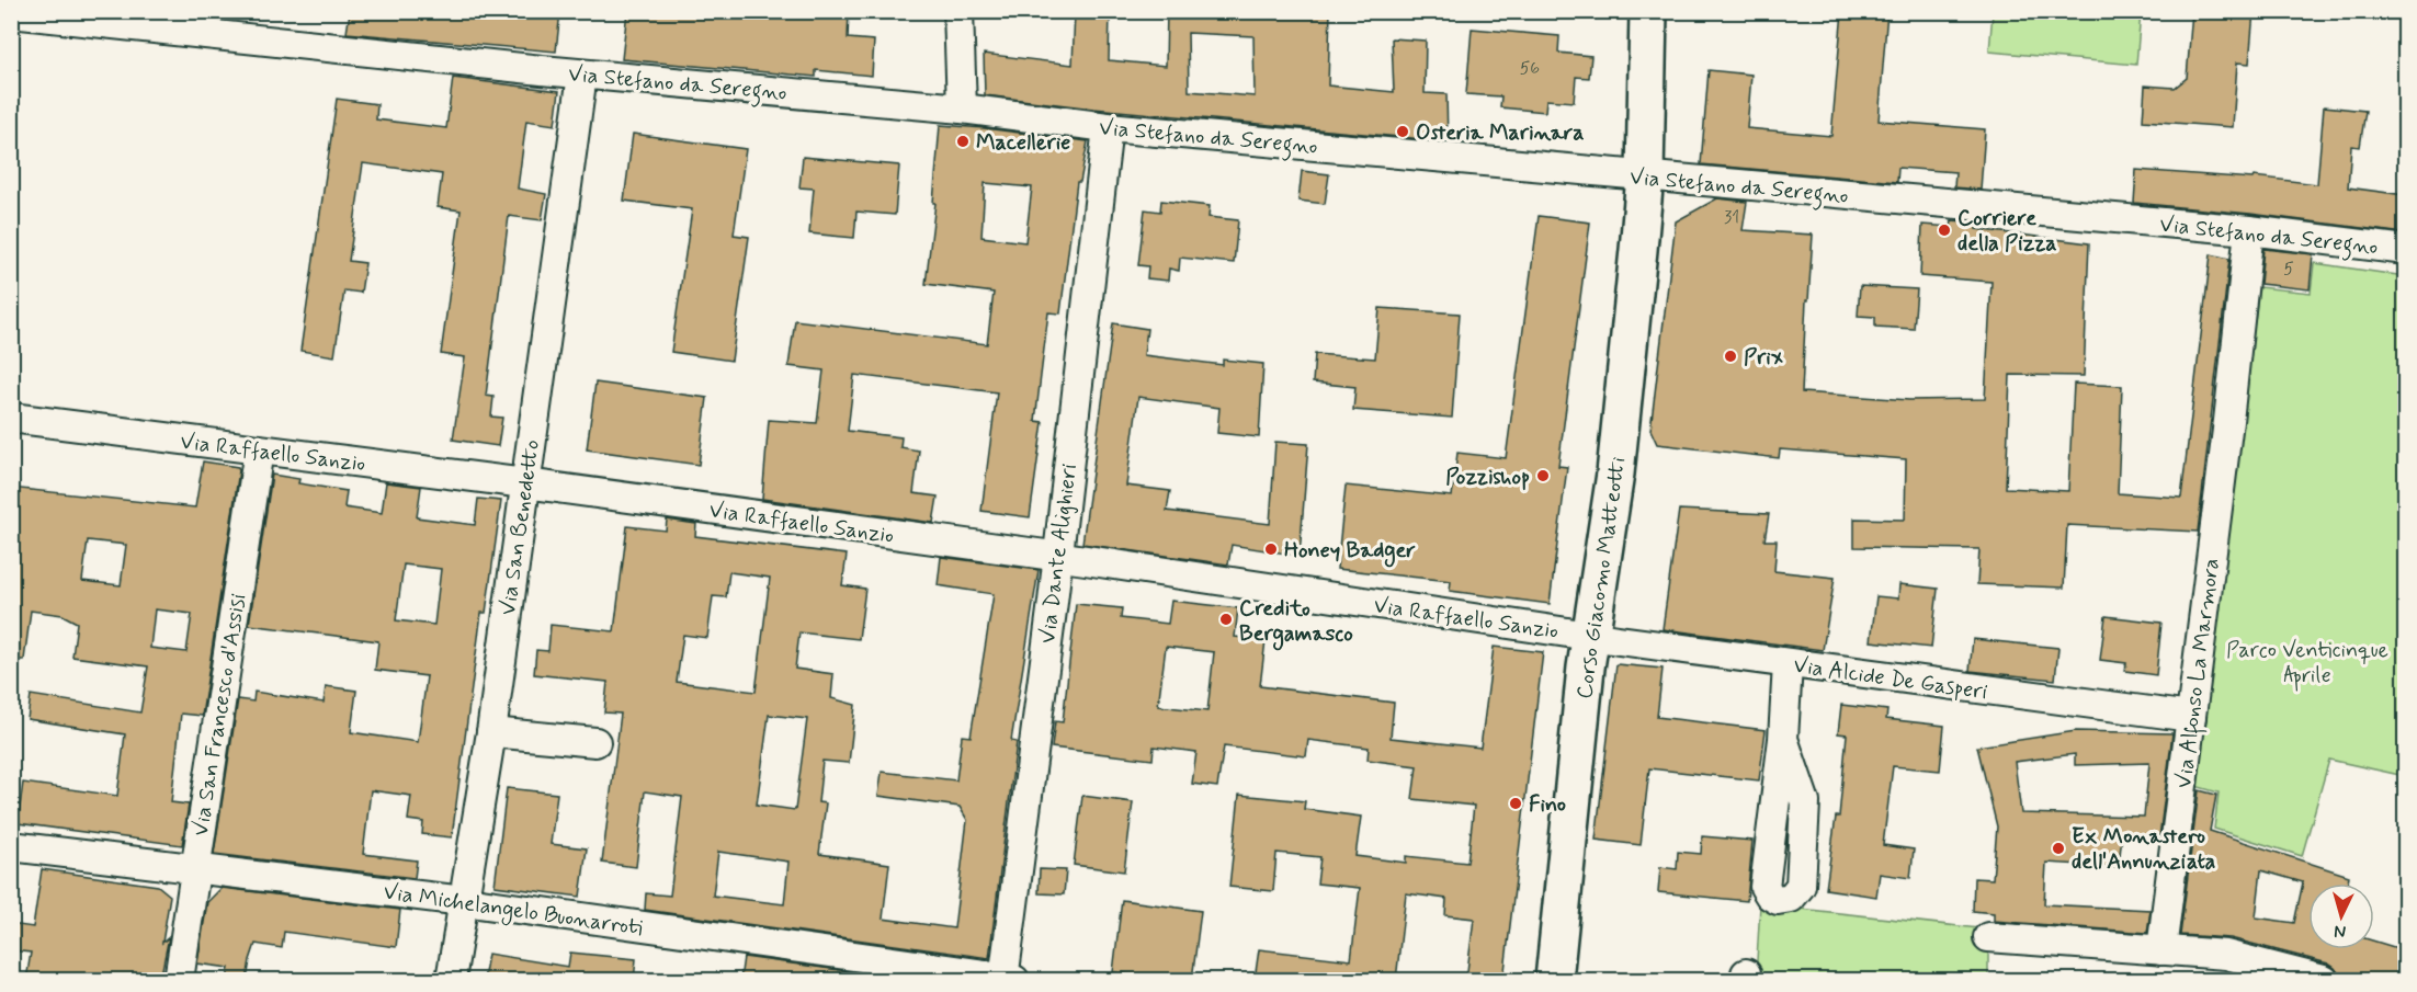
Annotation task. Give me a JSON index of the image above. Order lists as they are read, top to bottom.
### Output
{
  "streets": {
    "main road": ["Corso Giacomo Matteotti"],
    "street": [
      "Via Stefano da Seregno",
      "Via Raffaello Sanzio",
      "Via San Benedetto",
      "Via Dante Alighieri",
      "Via Alfonso La Marmora",
      "Via Alcide De Gasperi",
      "Via San Francesco d'Assisi",
      "Via Michelangelo Buonarroti"
    ]
  },
  "crossings": [
    ["Via Stefano da Seregno", "Via San Benedetto"],
    ["Via Stefano da Seregno", "Via Dante Alighieri"],
    ["Via Stefano da Seregno", "Corso Giacomo Matteotti"],
    ["Via Stefano da Seregno", "Via Alfonso La Marmora"],
    ["Via Raffaello Sanzio", "Via San Benedetto"],
    ["Via Raffaello Sanzio", "Via Dante Alighieri"],
    ["Via Raffaello Sanzio", "Corso Giacomo Matteotti"],
    ["Via Raffaello Sanzio", "Via Alcide De Gasperi"],
    ["Via Raffaello Sanzio", "Via San Francesco d'Assisi"],
    ["Via San Benedetto", "Via Michelangelo Buonarroti"],
    ["Via Dante Alighieri", "Via Michelangelo Buonarroti"],
    ["Corso Giacomo Matteotti", "Via Alcide De Gasperi"],
    ["Via Alfonso La Marmora", "Via Alcide De Gasperi"],
    ["Via San Francesco d'Assisi", "Via Michelangelo Buonarroti"]
  ],
  "parks": ["Parco Venticinque Aprile"],
  "places": [
    "Osteria Marinara",
    "Macellerie",
    "Corriere della Pizza",
    "Prix",
    "Pozzishop",
    "Honey Badger",
    "Credito Bergamasco",
    "Fino",
    "Ex Monastero dell'Annunziata"
  ],
  "house_numbers": ["56", "31", "5"],
  "north": "bottom"
}
